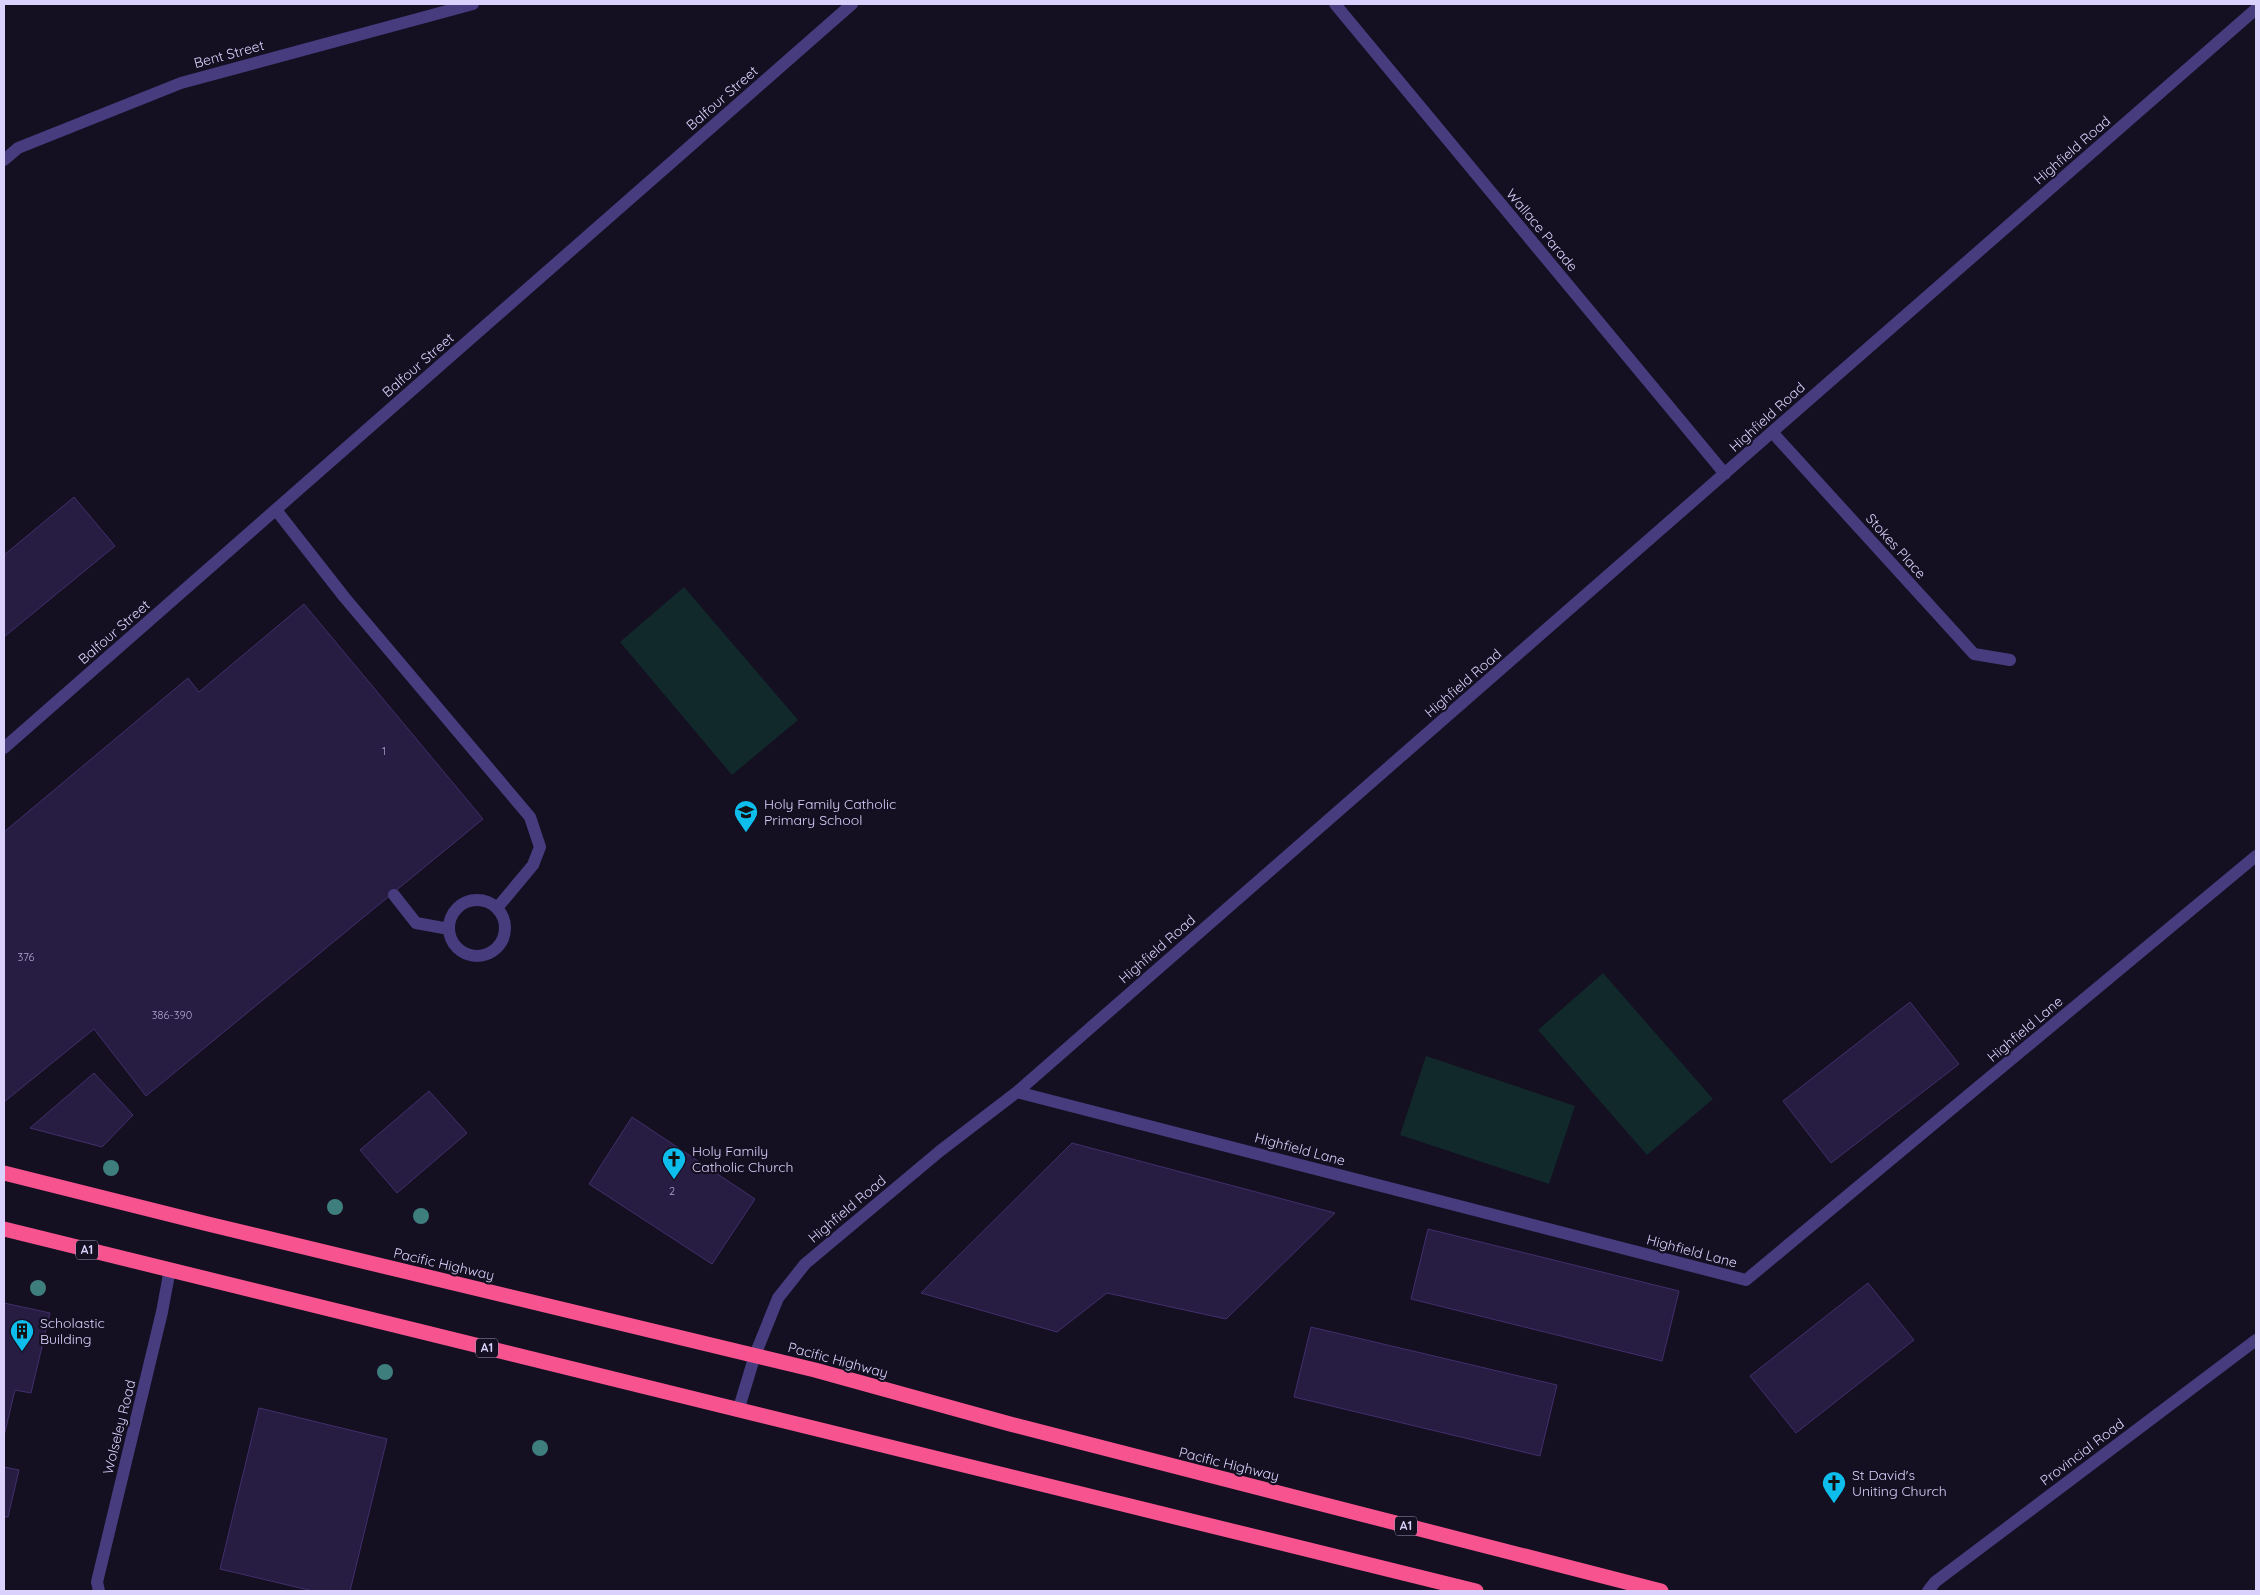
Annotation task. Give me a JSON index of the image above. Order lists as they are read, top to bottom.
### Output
{
  "streets": {
    "highway": ["A1", "Pacific Highway"],
    "street": [
      "Bent Street",
      "Balfour Street",
      "Highfield Road",
      "Wallace Parade",
      "Stokes Place",
      "Highfield Lane",
      "Wolseley Road",
      "Provincial Road"
    ]
  },
  "crossings": [
    ["Highfield Road", "Wallace Parade"],
    ["Highfield Road", "Stokes Place"],
    ["Highfield Road", "Highfield Lane"],
    ["Highfield Road", "A1"],
    ["Highfield Road", "Pacific Highway"],
    ["A1", "Wolseley Road"]
  ],
  "places": {
    "school or university": ["Holy Family Catholic Primary School"],
    "church": ["Holy Family Catholic Church", "St David's Uniting Church"],
    "building": ["Scholastic Building"]
  },
  "house_numbers": [
    "1",
    "376",
    "386-390",
    "2"
  ]
}
